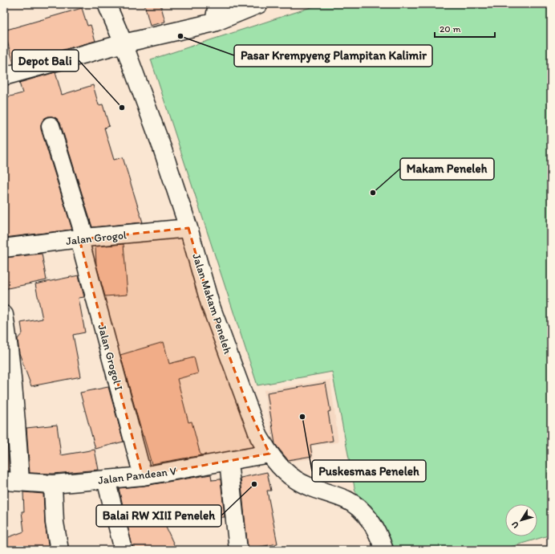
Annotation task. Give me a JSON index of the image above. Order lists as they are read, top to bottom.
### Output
{
  "streets": {
    "street": [
      "Jalan Grogol",
      "Jalan Makam Peneleh",
      "Jalan Grogol I",
      "Jalan Pandean V"
    ]
  },
  "crossings": [
    ["Jalan Grogol", "Jalan Makam Peneleh"],
    ["Jalan Grogol", "Jalan Grogol I"],
    ["Jalan Makam Peneleh", "Jalan Pandean V"],
    ["Jalan Grogol I", "Jalan Pandean V"]
  ],
  "places": [
    "Pasar Krempyeng Plampitan Kalimir",
    "Depot Bali",
    "Makam Peneleh",
    "Puskesmas Peneleh",
    "Balai RW XIII Peneleh"
  ],
  "scale_bar": "20 m",
  "north": "bottom left"
}
